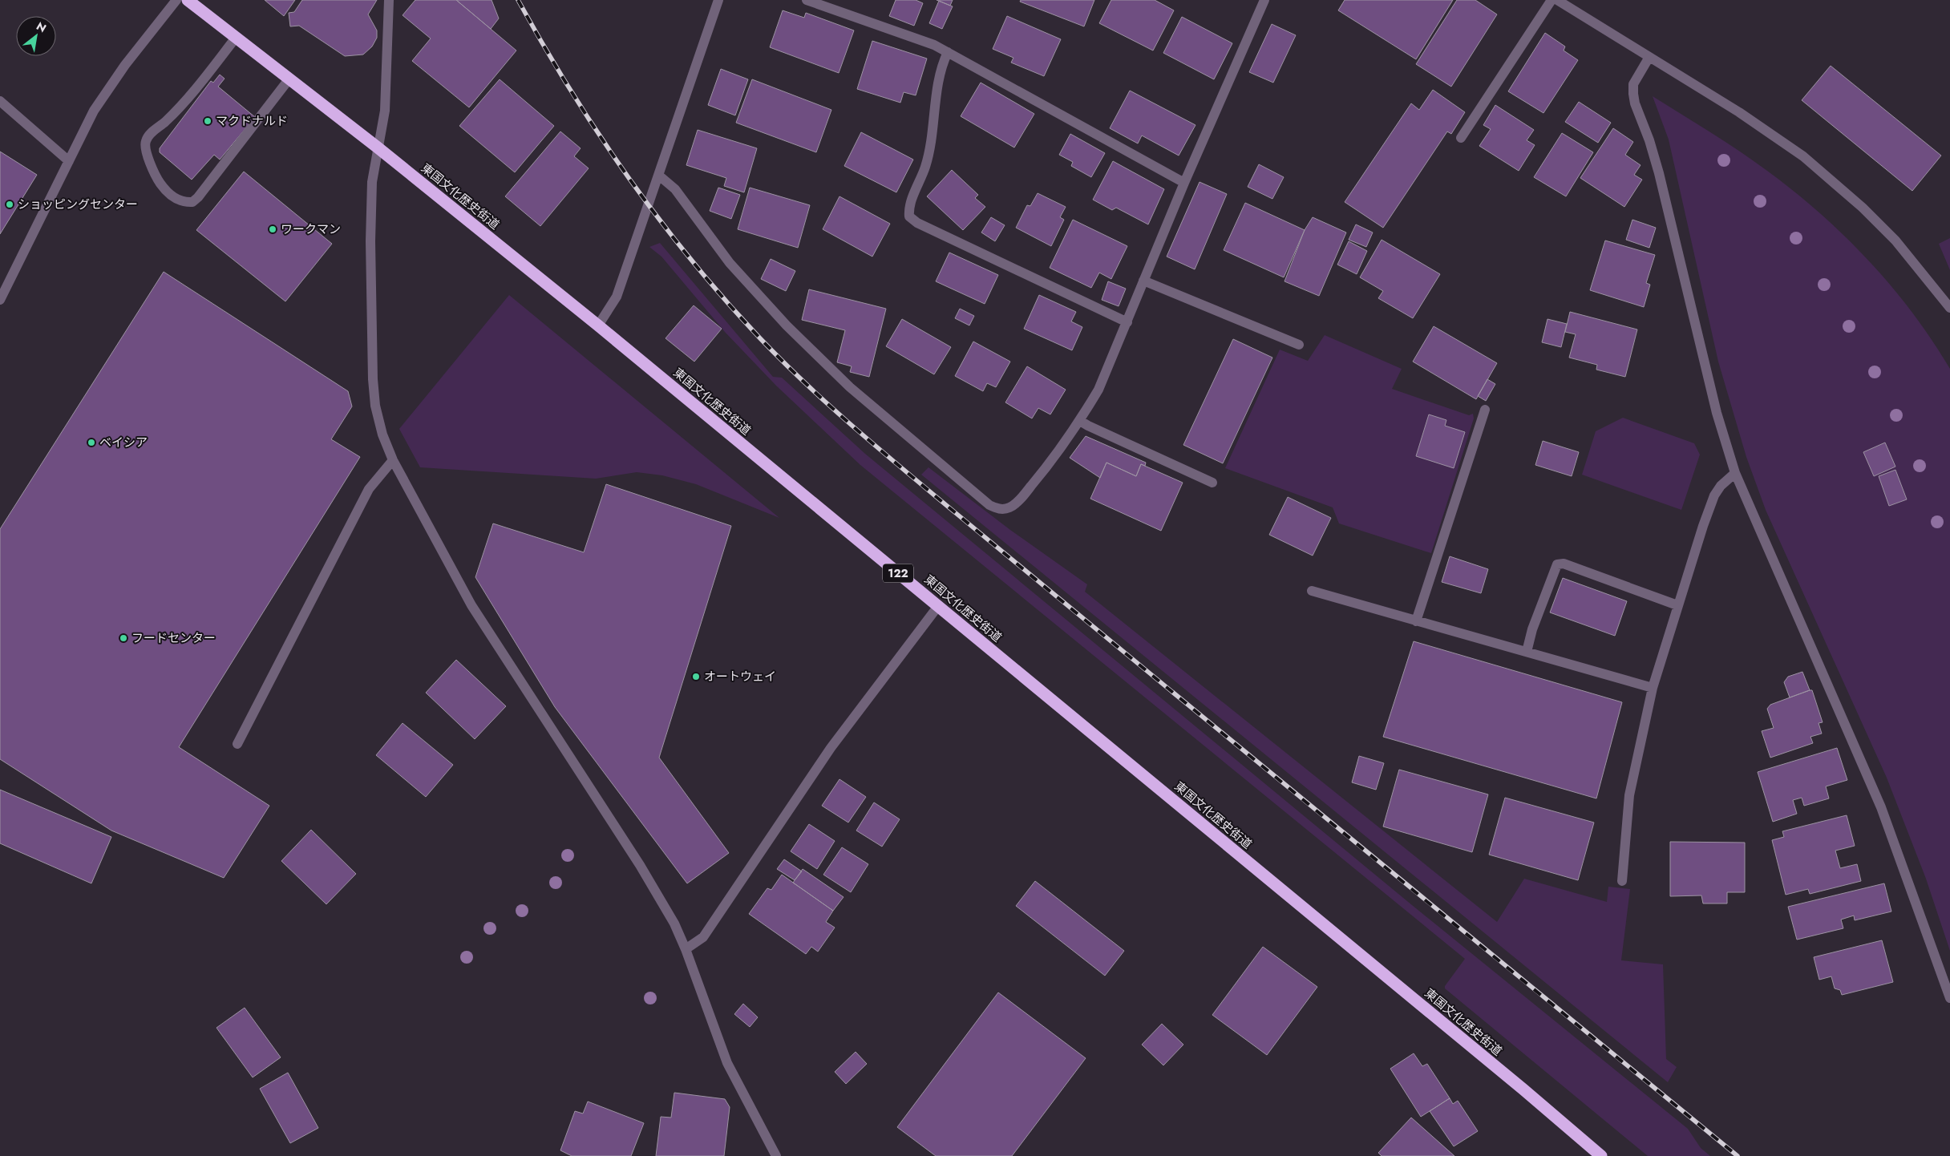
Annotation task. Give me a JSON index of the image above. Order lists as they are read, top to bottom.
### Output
{
  "streets": {
    "highway": ["東国文化歴史街道", "122"]
  },
  "places": [
    "マクドナルド",
    "ショッピングセンター",
    "ワークマン",
    "ベイシア",
    "フードセンター",
    "オートウェイ"
  ],
  "north": "top right"
}
